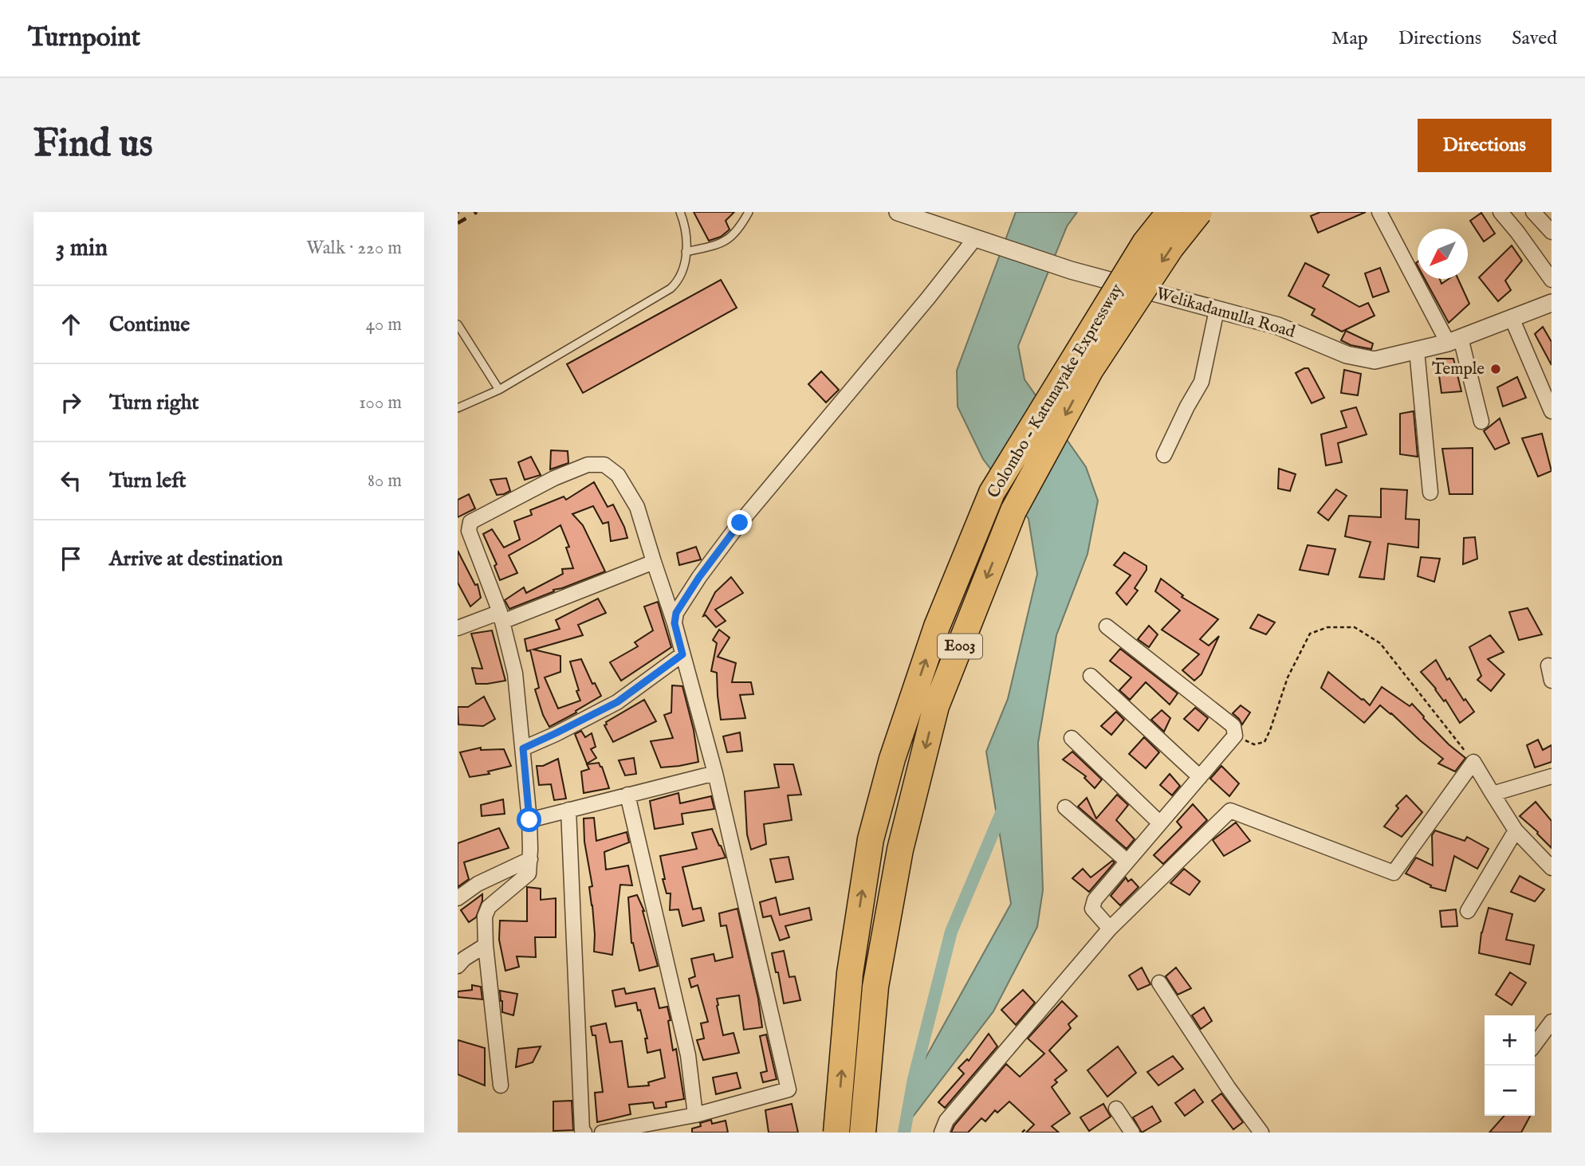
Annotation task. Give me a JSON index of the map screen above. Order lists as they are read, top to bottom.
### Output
{
  "streets": {
    "highway": ["Colombo - Katunayake Expressway", "E003"],
    "street": ["Welikadamulla Road"]
  },
  "places": ["Temple"],
  "north": "bottom left",
  "page": {
    "header": "Turnpoint",
    "nav": ["Map", "Directions", "Saved"],
    "buttons": "Directions",
    "title": "Find us",
    "heading": ["3 min", "Walk · 220 m"],
    "list": [
      ["Continue", "40 m"],
      ["Turn right", "100 m"],
      ["Turn left", "80 m"],
      "Arrive at destination"
    ],
    "map_buttons": ["+", "−"]
  }
}
